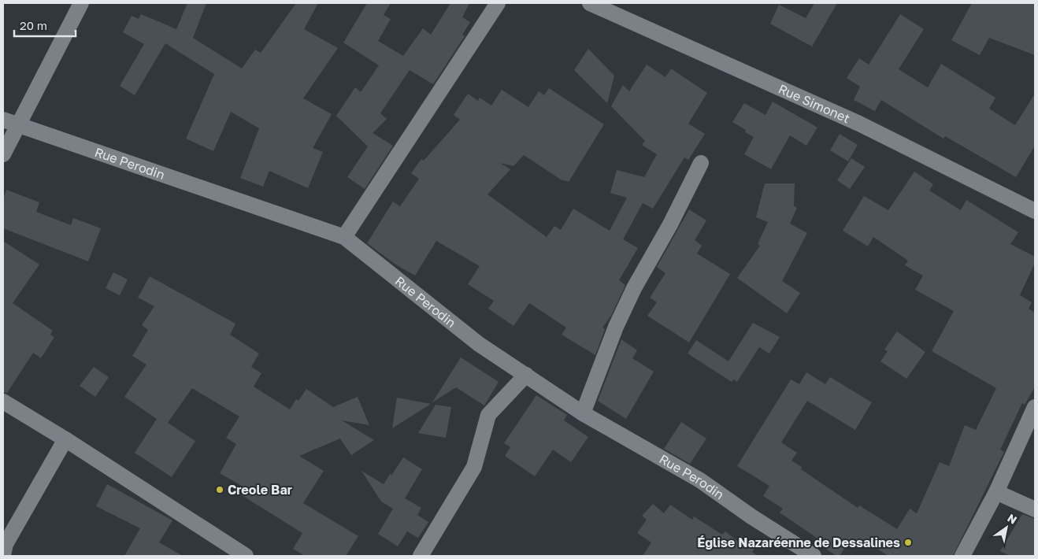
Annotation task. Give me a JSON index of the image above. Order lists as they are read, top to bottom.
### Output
{
  "streets": {
    "street": ["Rue Simonet", "Rue Perodin"]
  },
  "places": ["Creole Bar", "Église Nazaréenne de Dessalines"],
  "scale_bar": "20 m",
  "north": "top right"
}
